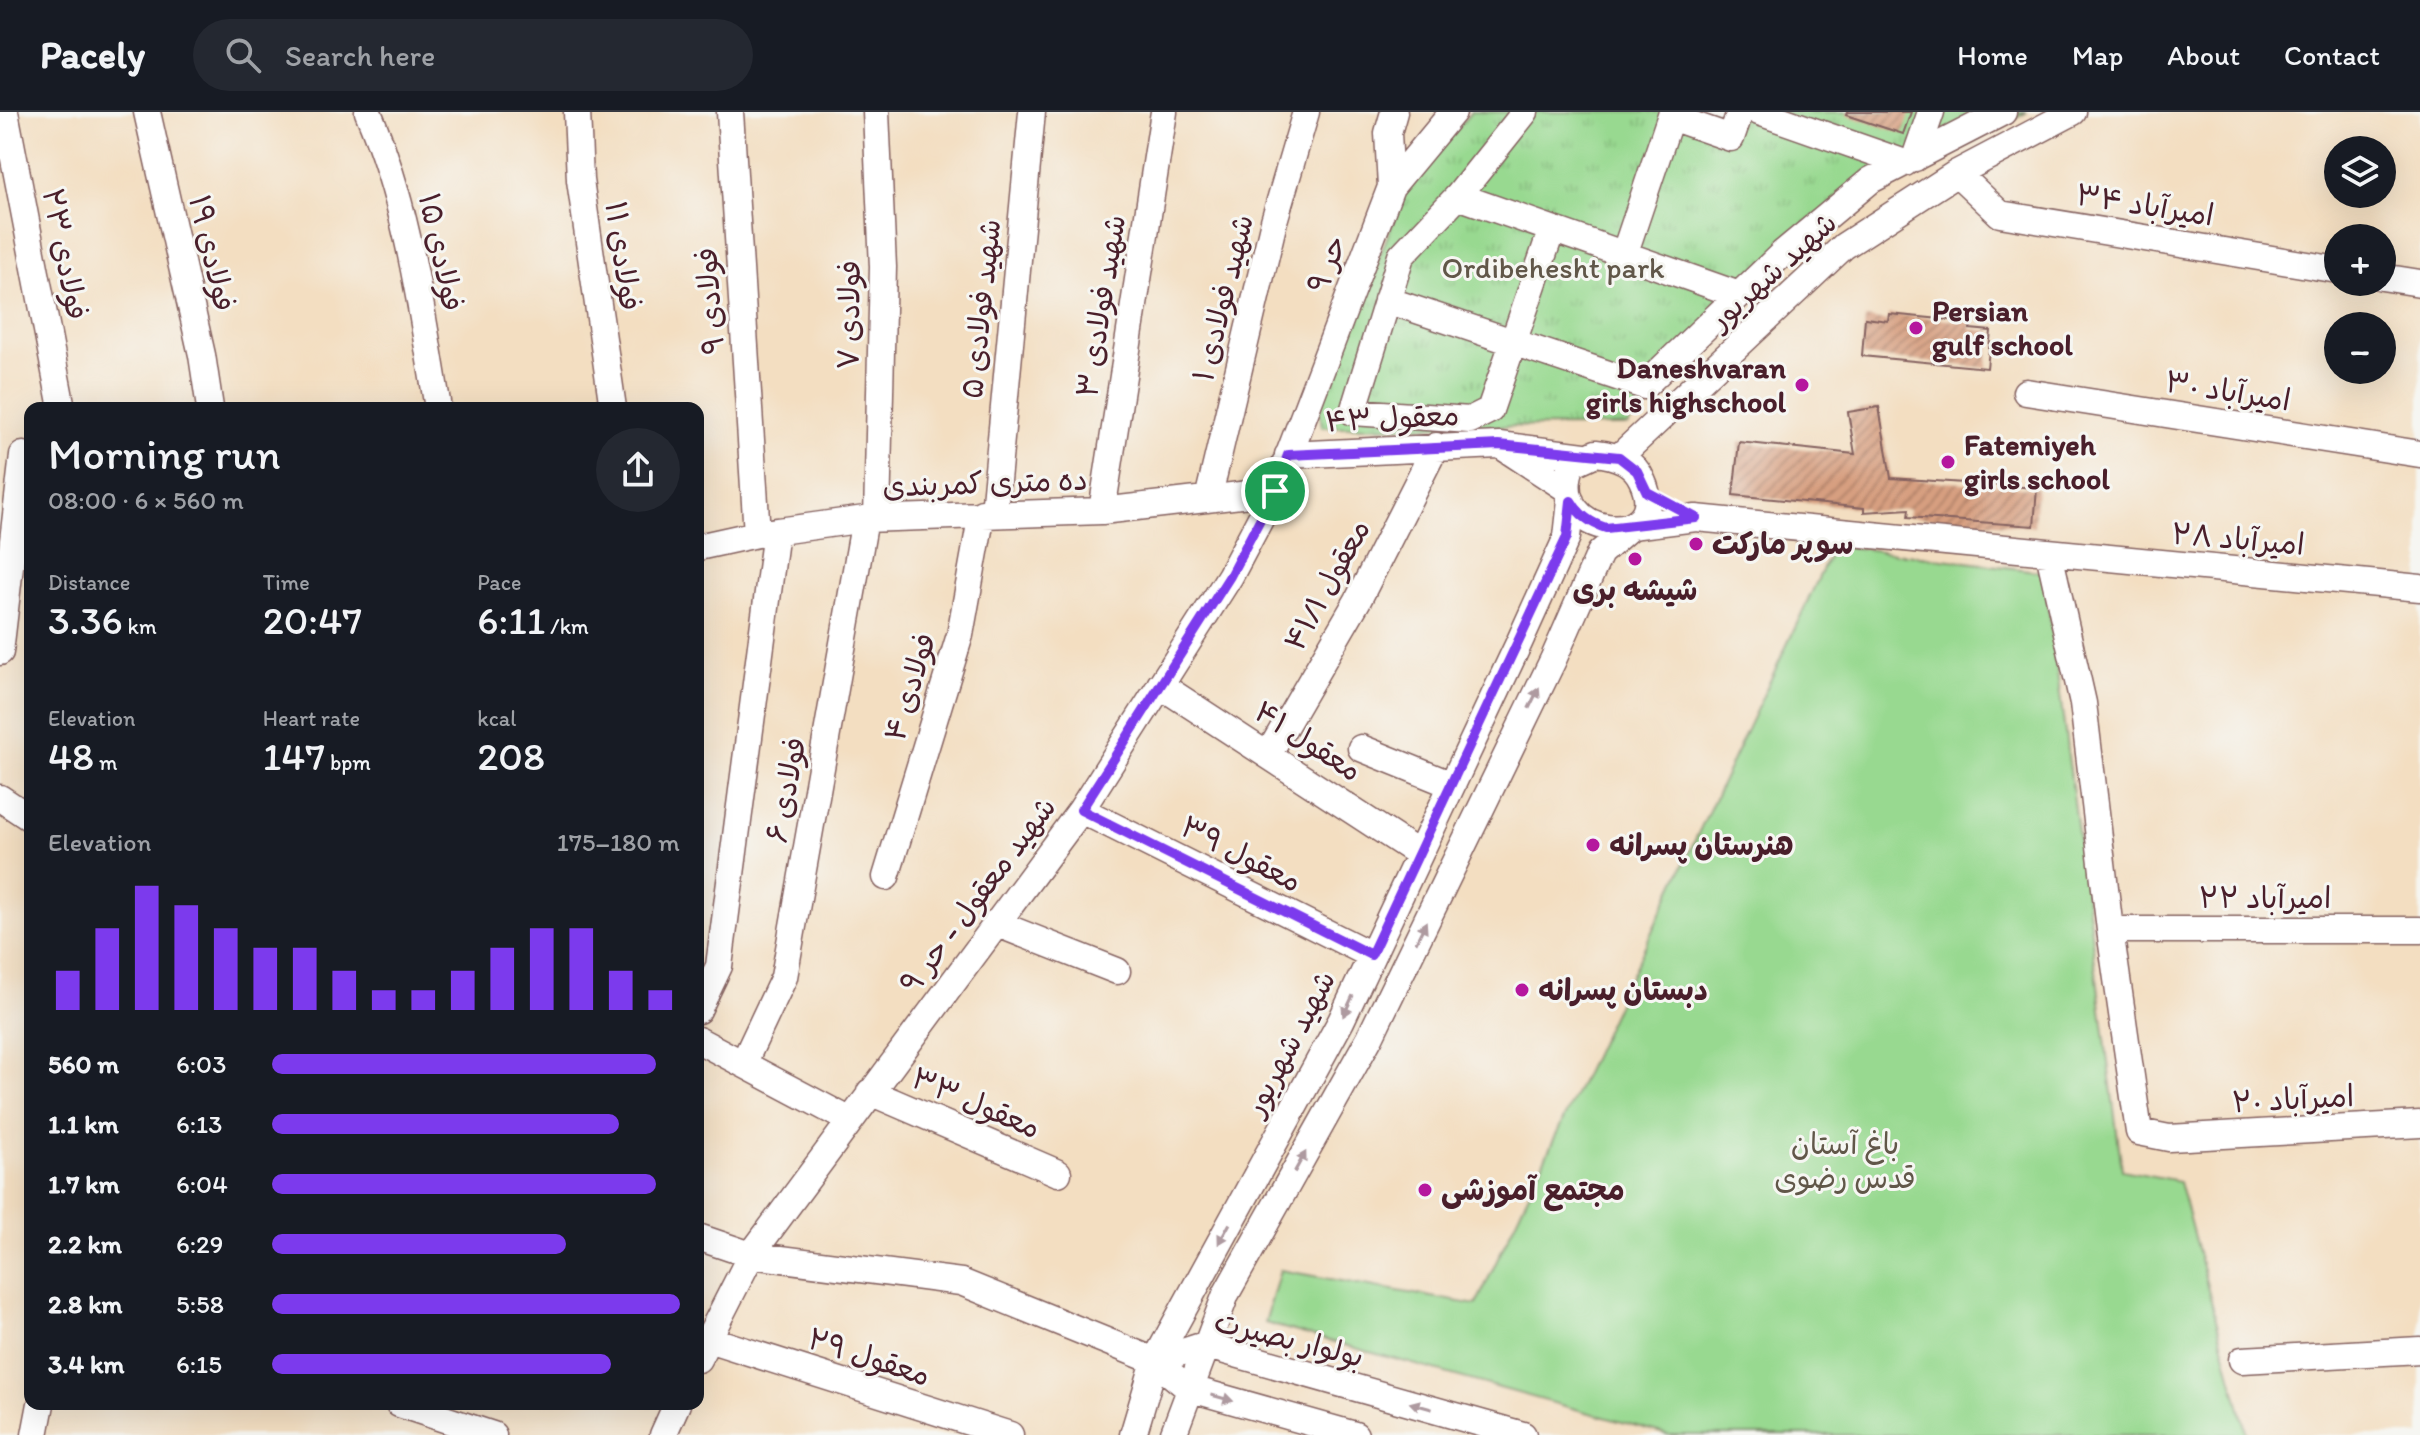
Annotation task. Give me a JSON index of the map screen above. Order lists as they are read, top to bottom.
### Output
{
  "streets": {
    "street": [
      "امیرآباد ۳۴",
      "فولادی ۱۵",
      "فولادی ۱۹",
      "فولادی ۲۳",
      "فولادی ۱۱",
      "حر ۹",
      "شهید شهریور",
      "شهید فولادی ۱",
      "فولادی ۹",
      "شهید فولادی ۳",
      "شهید فولادی ۵",
      "فولادی ۷",
      "امیرآباد ۳۰",
      "معقول ۴۳",
      "ده متری کمربندی",
      "امیرآباد ۲۸",
      "معقول ۴۱/۱",
      "فولادی ۴",
      "معقول ۴۱",
      "فولادی ۶",
      "معقول ۳۹",
      "شهید معقول - حر ۹",
      "امیرآباد ۲۲",
      "امیرآباد ۲۰",
      "معقول ۳۳",
      "بولوار بصیرت",
      "معقول ۲۹"
    ]
  },
  "crossings": [
    ["امیرآباد ۳۴", "شهید شهریور"],
    ["حر ۹", "معقول ۴۳"],
    ["حر ۹", "شهید معقول - حر ۹"],
    ["شهید شهریور", "معقول ۴۳"],
    ["شهید شهریور", "معقول ۴۱"],
    ["شهید شهریور", "معقول ۳۹"],
    ["شهید شهریور", "بولوار بصیرت"],
    ["شهید فولادی ۱", "ده متری کمربندی"],
    ["فولادی ۹", "ده متری کمربندی"],
    ["شهید فولادی ۳", "ده متری کمربندی"],
    ["شهید فولادی ۵", "ده متری کمربندی"],
    ["شهید فولادی ۵", "فولادی ۴"],
    ["فولادی ۷", "ده متری کمربندی"],
    ["فولادی ۷", "فولادی ۶"],
    ["معقول ۴۳", "معقول ۴۱/۱"],
    ["معقول ۴۳", "شهید معقول - حر ۹"],
    ["ده متری کمربندی", "فولادی ۴"],
    ["ده متری کمربندی", "فولادی ۶"],
    ["ده متری کمربندی", "شهید معقول - حر ۹"],
    ["معقول ۴۱/۱", "معقول ۴۱"],
    ["معقول ۴۱", "شهید معقول - حر ۹"],
    ["معقول ۳۹", "شهید معقول - حر ۹"],
    ["شهید معقول - حر ۹", "معقول ۳۳"],
    ["امیرآباد ۲۲", "امیرآباد ۲۰"]
  ],
  "parks": ["Ordibehesht park", "باغ آستان قدس رضوی"],
  "places": [
    "Persian gulf school",
    "Daneshvaran girls highschool",
    "Fatemiyeh girls school",
    "سوپر مارکت",
    "شیشه بری",
    "هنرستان پسرانه",
    "دبستان پسرانه",
    "مجتمع آموزشی"
  ],
  "page": {
    "header": "Pacely",
    "search": "Search here",
    "nav": [
      "Home",
      "Map",
      "About",
      "Contact"
    ],
    "map_buttons": ["+", "−"],
    "heading": ["Morning run", "08:00 · 6 × 560 m"],
    "stats": [
      ["Distance", "3.36 km"],
      ["Time", "20:47"],
      ["Pace", "6:11 /km"],
      ["Elevation", "48 m"],
      ["Heart rate", "147 bpm"],
      ["kcal", "208"]
    ],
    "chart": ["Elevation", "175–180 m"],
    "list": [
      {
        "name": "560 m",
        "note": "6:03"
      },
      {
        "name": "1.1 km",
        "note": "6:13"
      },
      {
        "name": "1.7 km",
        "note": "6:04"
      },
      {
        "name": "2.2 km",
        "note": "6:29"
      },
      {
        "name": "2.8 km",
        "note": "5:58"
      },
      {
        "name": "3.4 km",
        "note": "6:15"
      }
    ]
  }
}
